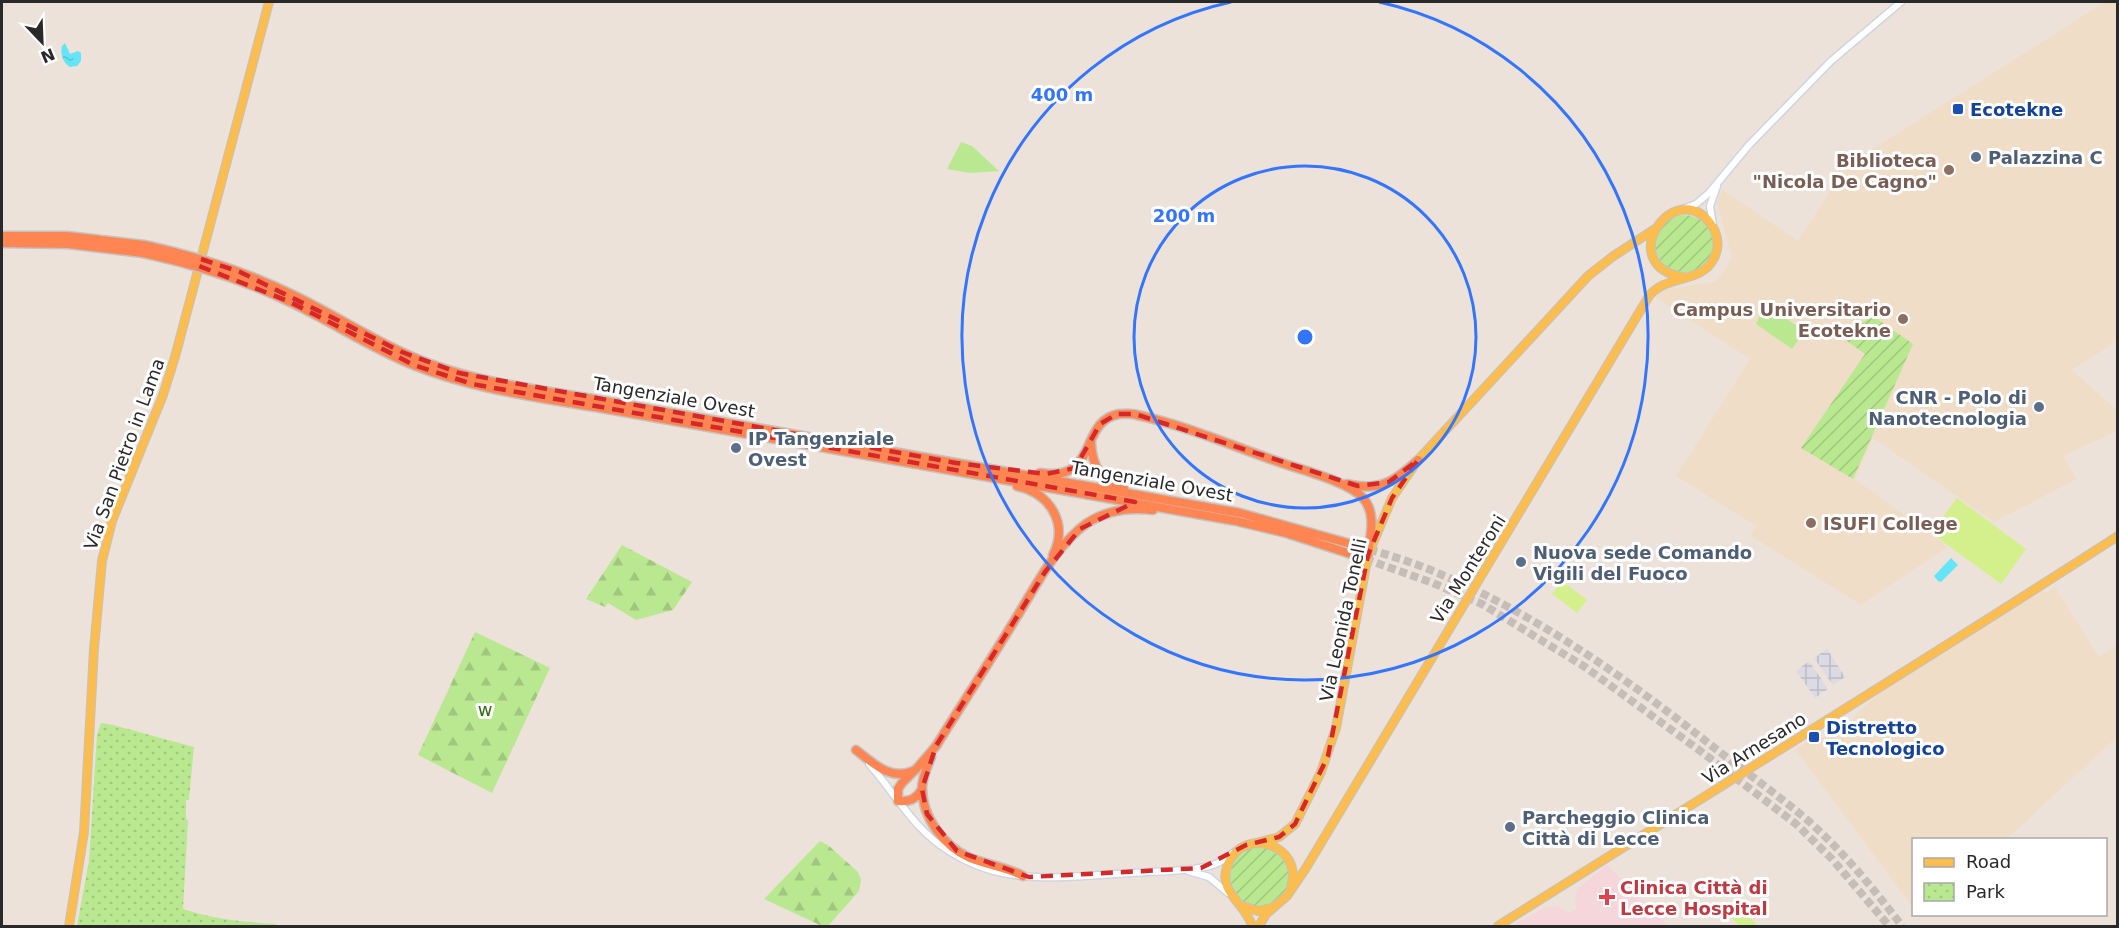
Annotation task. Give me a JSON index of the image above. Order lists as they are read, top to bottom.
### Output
{
  "streets": {
    "highway": ["Tangenziale Ovest"],
    "main road": [
      "Via San Pietro in Lama",
      "Via Monteroni",
      "Via Leonida Tonelli",
      "Via Arnesano"
    ]
  },
  "crossings": [
    ["Via Monteroni", "Via Leonida Tonelli"]
  ],
  "parks": ["w"],
  "places": {
    "transit": ["Ecotekne", "Distretto Tecnologico"],
    "other": [
      "Palazzina C",
      "Biblioteca \"Nicola De Cagno\"",
      "Campus Universitario Ecotekne",
      "CNR - Polo di Nanotecnologia",
      "IP Tangenziale Ovest",
      "ISUFI College",
      "Nuova sede Comando Vigili del Fuoco",
      "Parcheggio Clinica Città di Lecce"
    ],
    "health": ["Clinica Città di Lecce Hospital"]
  },
  "legend": ["Road", "Park"],
  "north": "bottom right",
  "rings": ["400 m", "200 m"]
}
